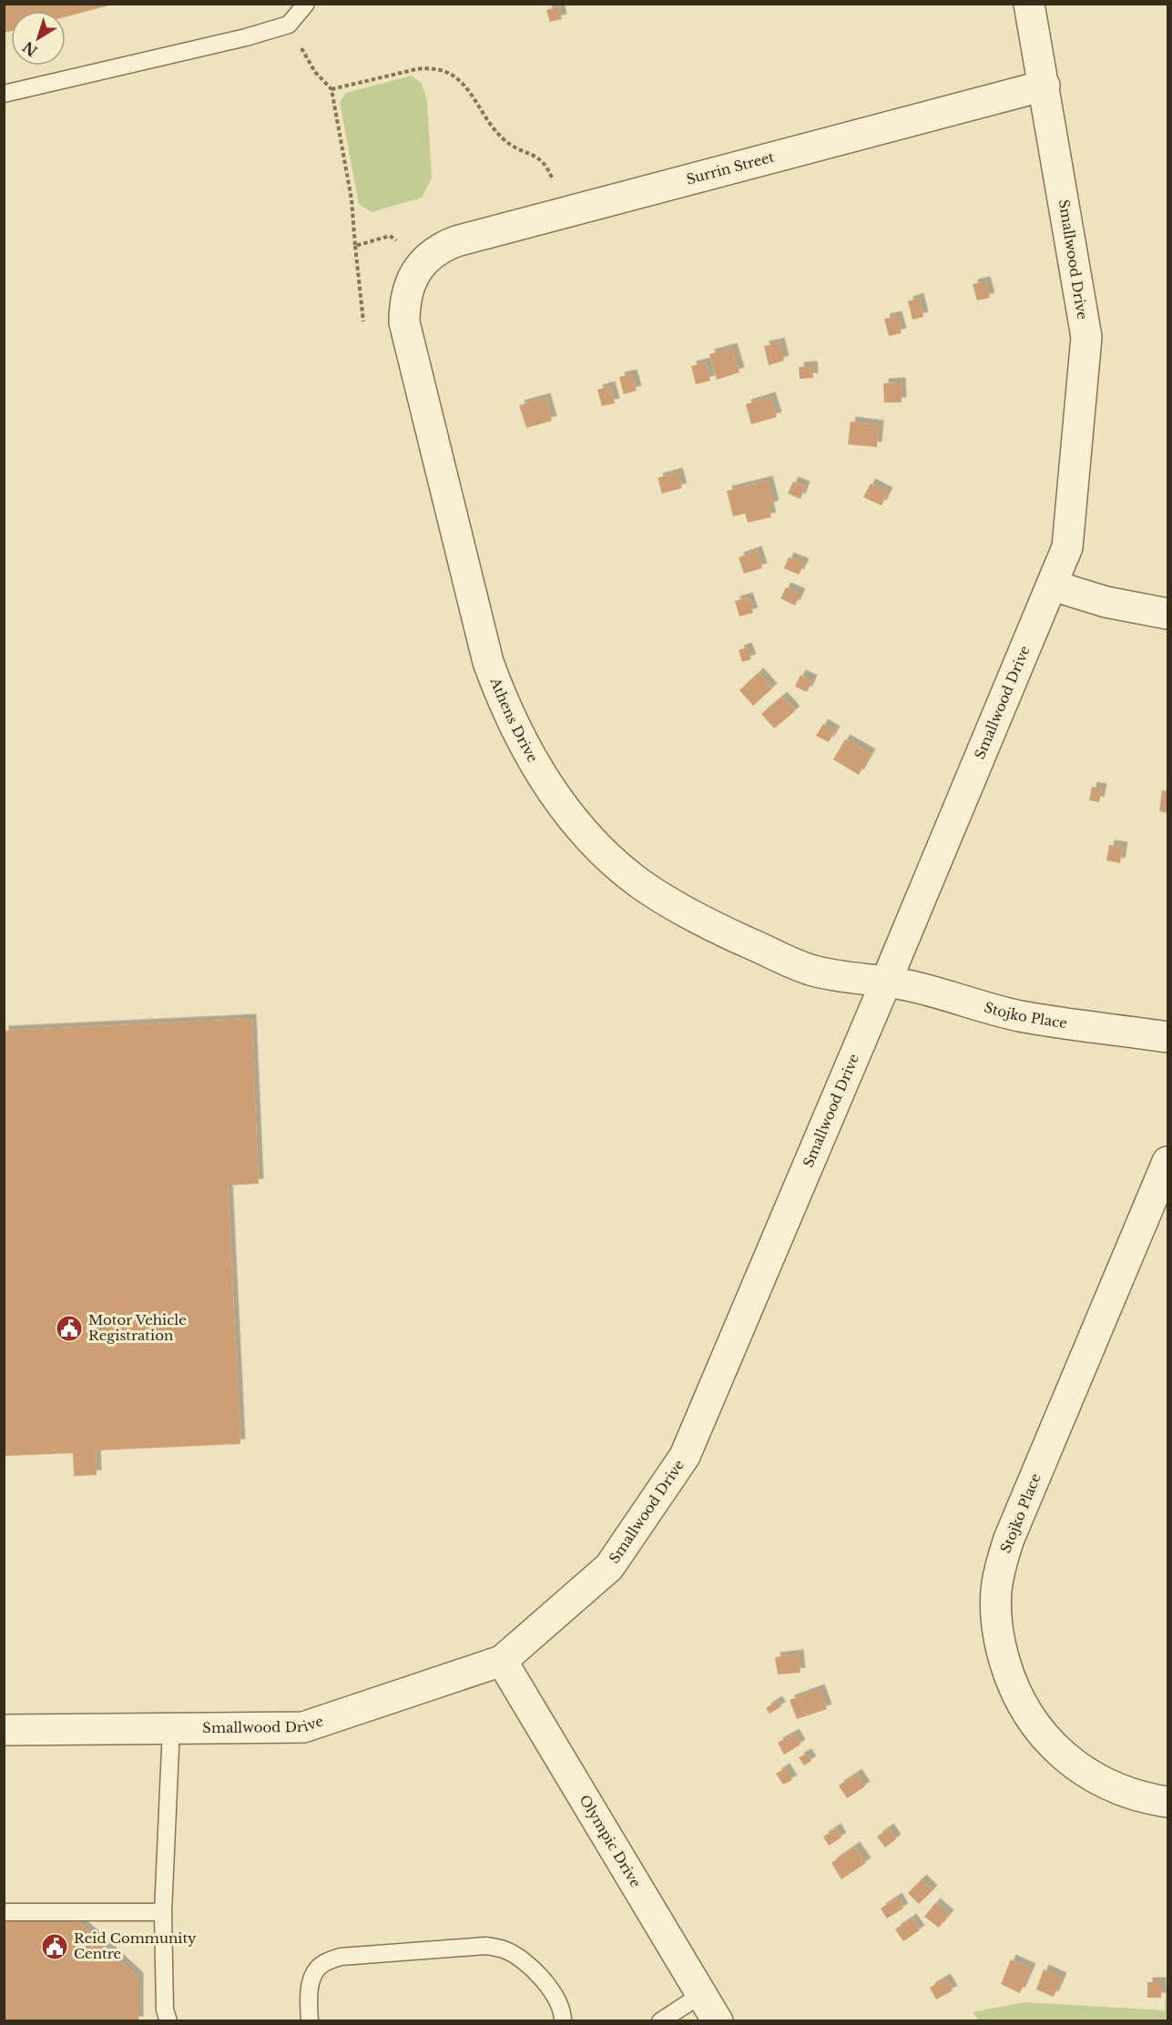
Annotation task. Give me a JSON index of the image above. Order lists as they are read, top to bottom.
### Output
{
  "streets": {
    "street": [
      "Surrin Street",
      "Smallwood Drive",
      "Athens Drive",
      "Stojko Place",
      "Olympic Drive"
    ]
  },
  "crossings": [
    ["Surrin Street", "Smallwood Drive"],
    ["Surrin Street", "Athens Drive"],
    ["Smallwood Drive", "Athens Drive"],
    ["Smallwood Drive", "Stojko Place"],
    ["Smallwood Drive", "Olympic Drive"],
    ["Athens Drive", "Stojko Place"]
  ],
  "places": {
    "public building": ["Motor Vehicle Registration", "Reid Community Centre"]
  },
  "north": "bottom left"
}
